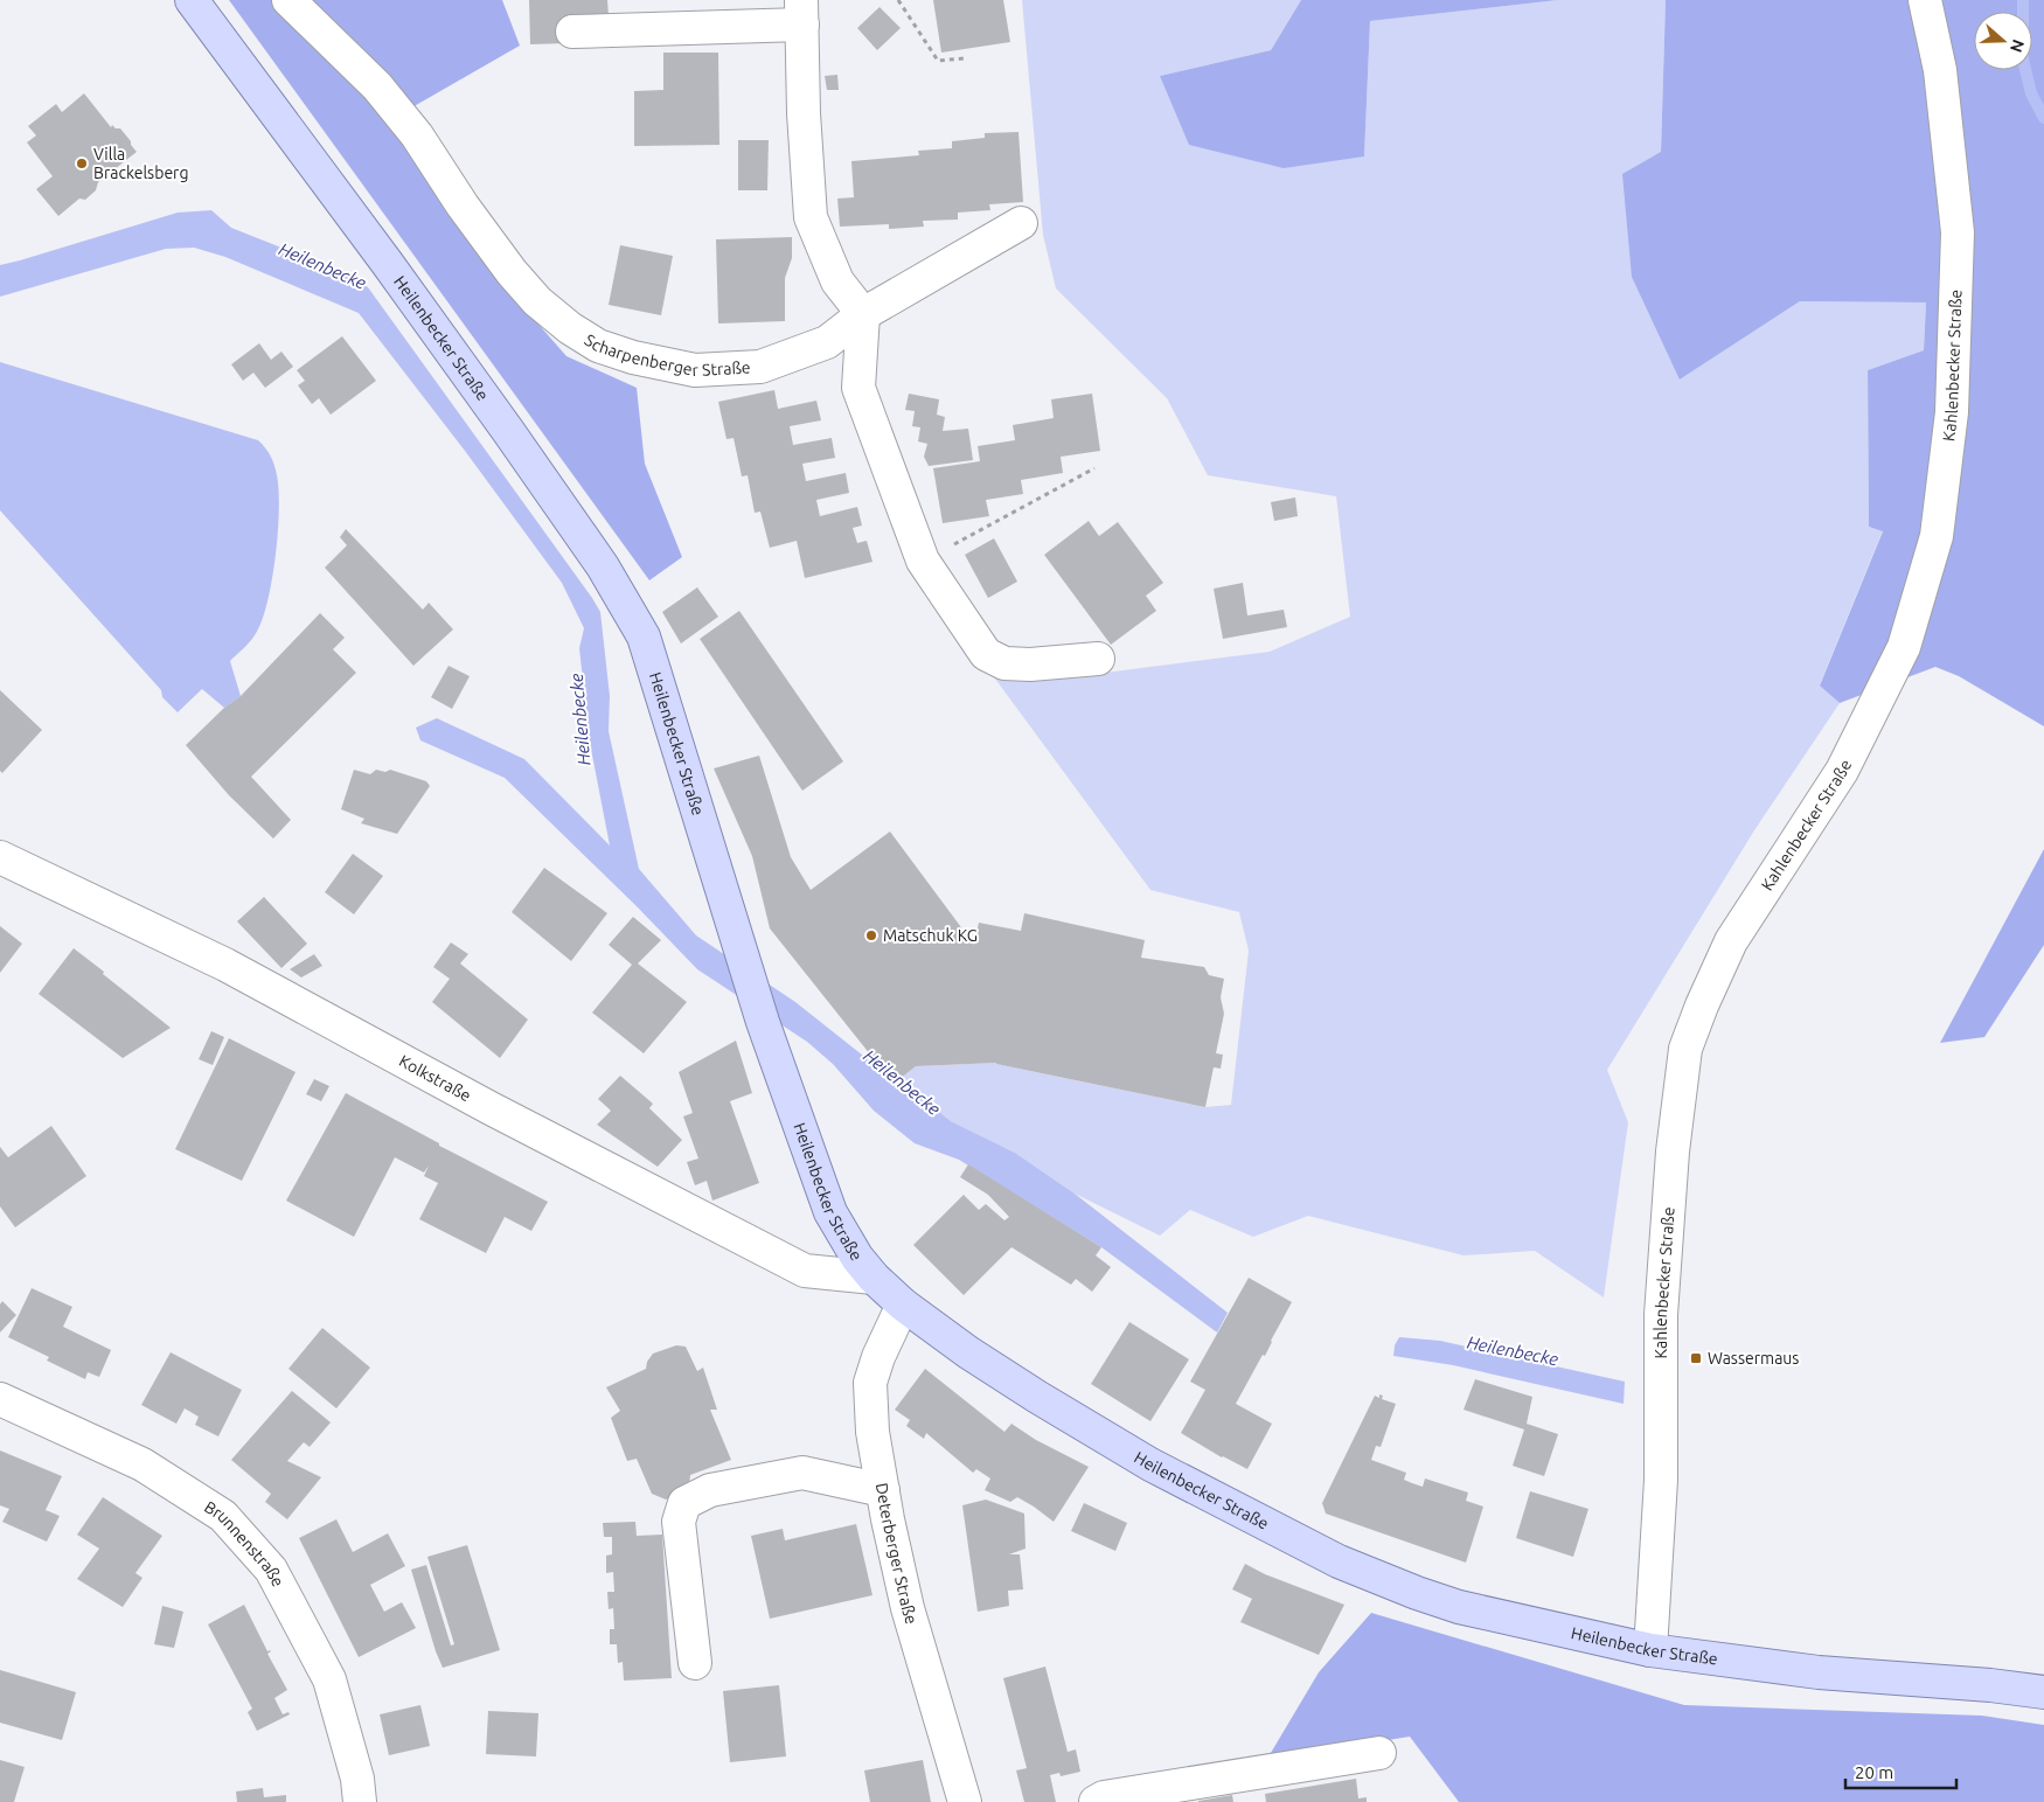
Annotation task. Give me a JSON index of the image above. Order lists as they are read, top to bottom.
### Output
{
  "streets": {
    "main road": ["Heilenbecker Straße"],
    "street": [
      "Scharpenberger Straße",
      "Kahlenbecker Straße",
      "Kolkstraße",
      "Brunnenstraße",
      "Deterberger Straße"
    ]
  },
  "crossings": [
    ["Heilenbecker Straße", "Kahlenbecker Straße"],
    ["Heilenbecker Straße", "Kolkstraße"],
    ["Heilenbecker Straße", "Deterberger Straße"]
  ],
  "water": ["Heilenbecke"],
  "places": {
    "other": ["Villa Brackelsberg", "Matschuk KG"],
    "transit": ["Wassermaus"]
  },
  "scale_bar": "20 m",
  "north": "right"
}
